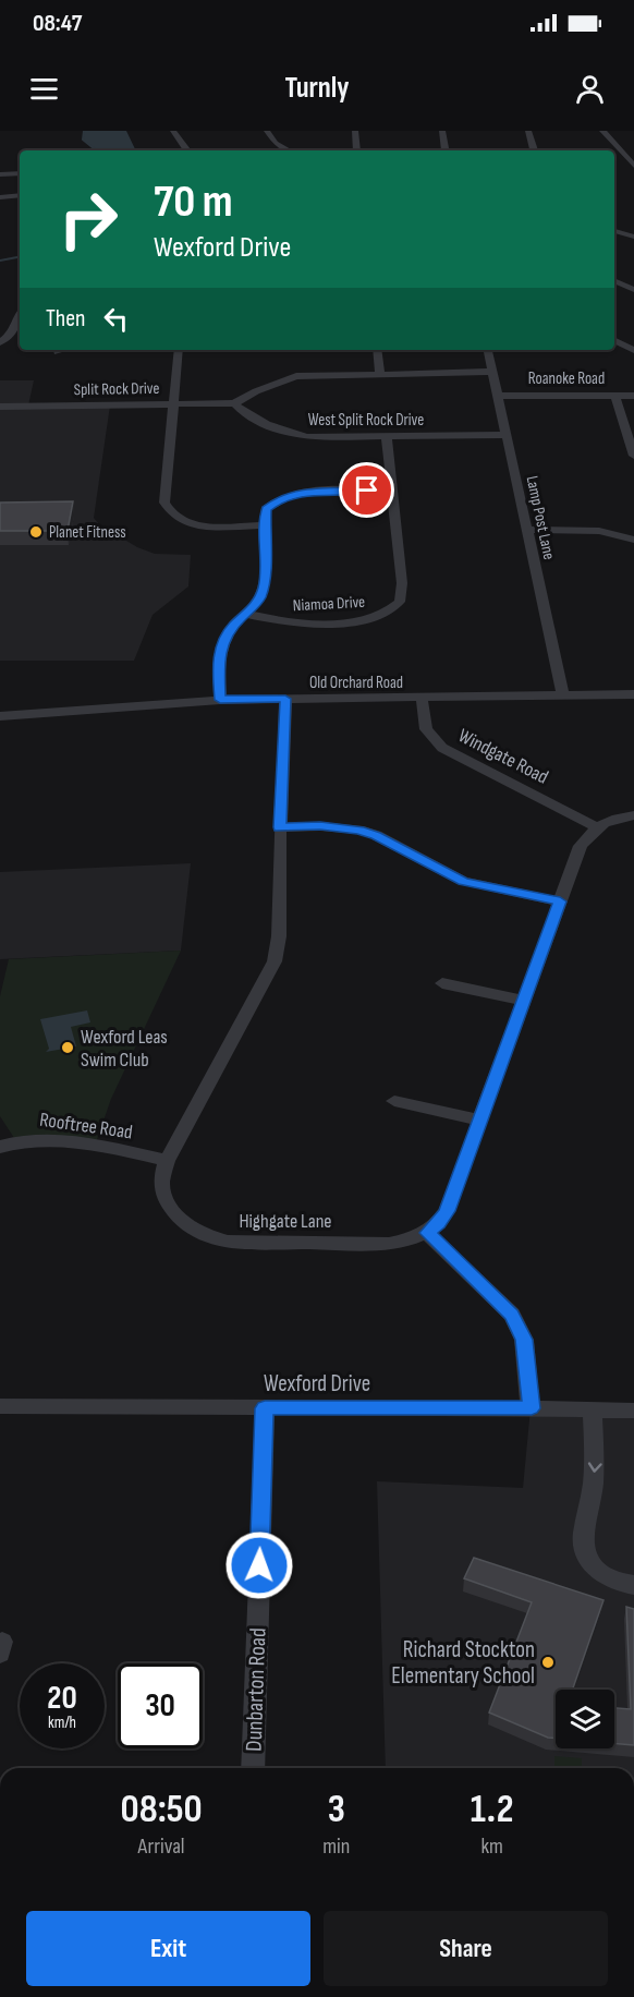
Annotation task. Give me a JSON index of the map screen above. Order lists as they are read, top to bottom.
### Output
{
  "streets": {
    "street": [
      "Roanoke Road",
      "Split Rock Drive",
      "West Split Rock Drive",
      "Lamp Post Lane",
      "Niamoa Drive",
      "Old Orchard Road",
      "Windgate Road",
      "Rooftree Road",
      "Highgate Lane",
      "Wexford Drive",
      "Dunbarton Road"
    ]
  },
  "crossings": [
    ["Roanoke Road", "Lamp Post Lane"],
    ["Split Rock Drive", "West Split Rock Drive"],
    ["West Split Rock Drive", "Lamp Post Lane"],
    ["West Split Rock Drive", "Niamoa Drive"],
    ["Lamp Post Lane", "Old Orchard Road"],
    ["Old Orchard Road", "Windgate Road"],
    ["Old Orchard Road", "Highgate Lane"],
    ["Rooftree Road", "Highgate Lane"],
    ["Wexford Drive", "Dunbarton Road"]
  ],
  "places": ["Planet Fitness", "Wexford Leas Swim Club", "Richard Stockton Elementary School"],
  "page": {
    "status": "08:47",
    "header": "Turnly",
    "turn": ["70 m", "Wexford Drive"],
    "then": "Then",
    "speed": "20 km/h",
    "limit": "30",
    "eta": [
      "08:50",
      "Arrival",
      "3",
      "min",
      "1.2",
      "km"
    ],
    "buttons": ["Exit", "Share"]
  }
}
